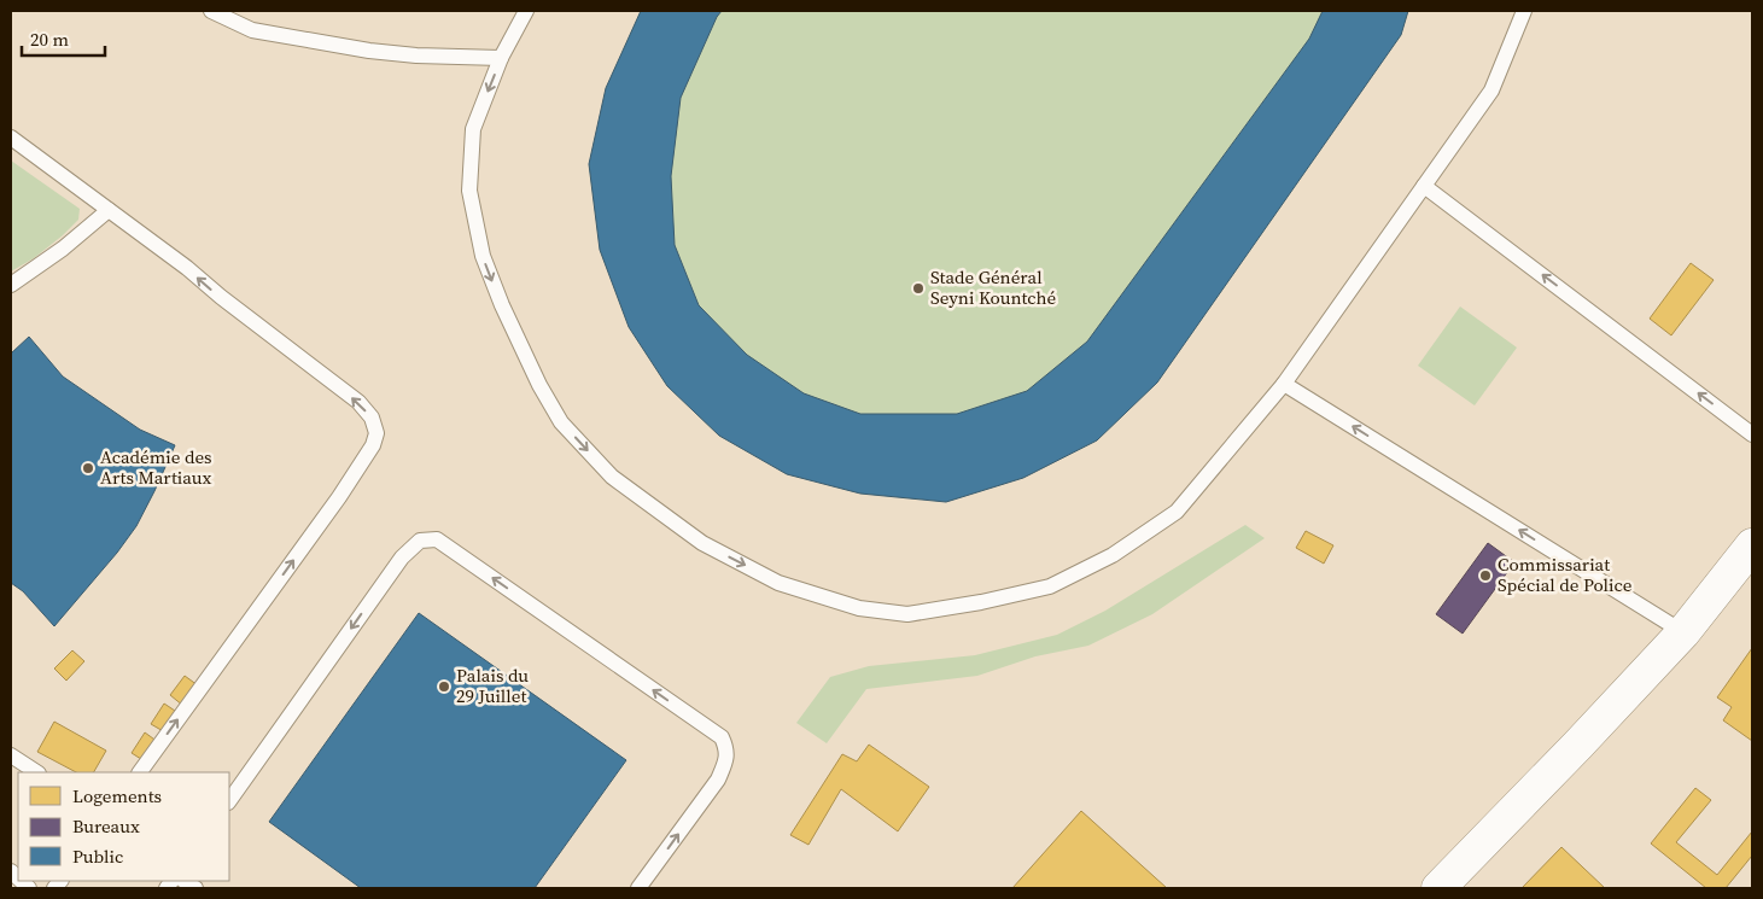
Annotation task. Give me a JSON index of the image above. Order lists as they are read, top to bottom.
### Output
{
  "places": [
    "Stade Général Seyni Kountché",
    "Académie des Arts Martiaux",
    "Commissariat Spécial de Police",
    "Palais du 29 Juillet"
  ],
  "legend": ["Logements", "Bureaux", "Public"],
  "scale_bar": "20 m"
}
